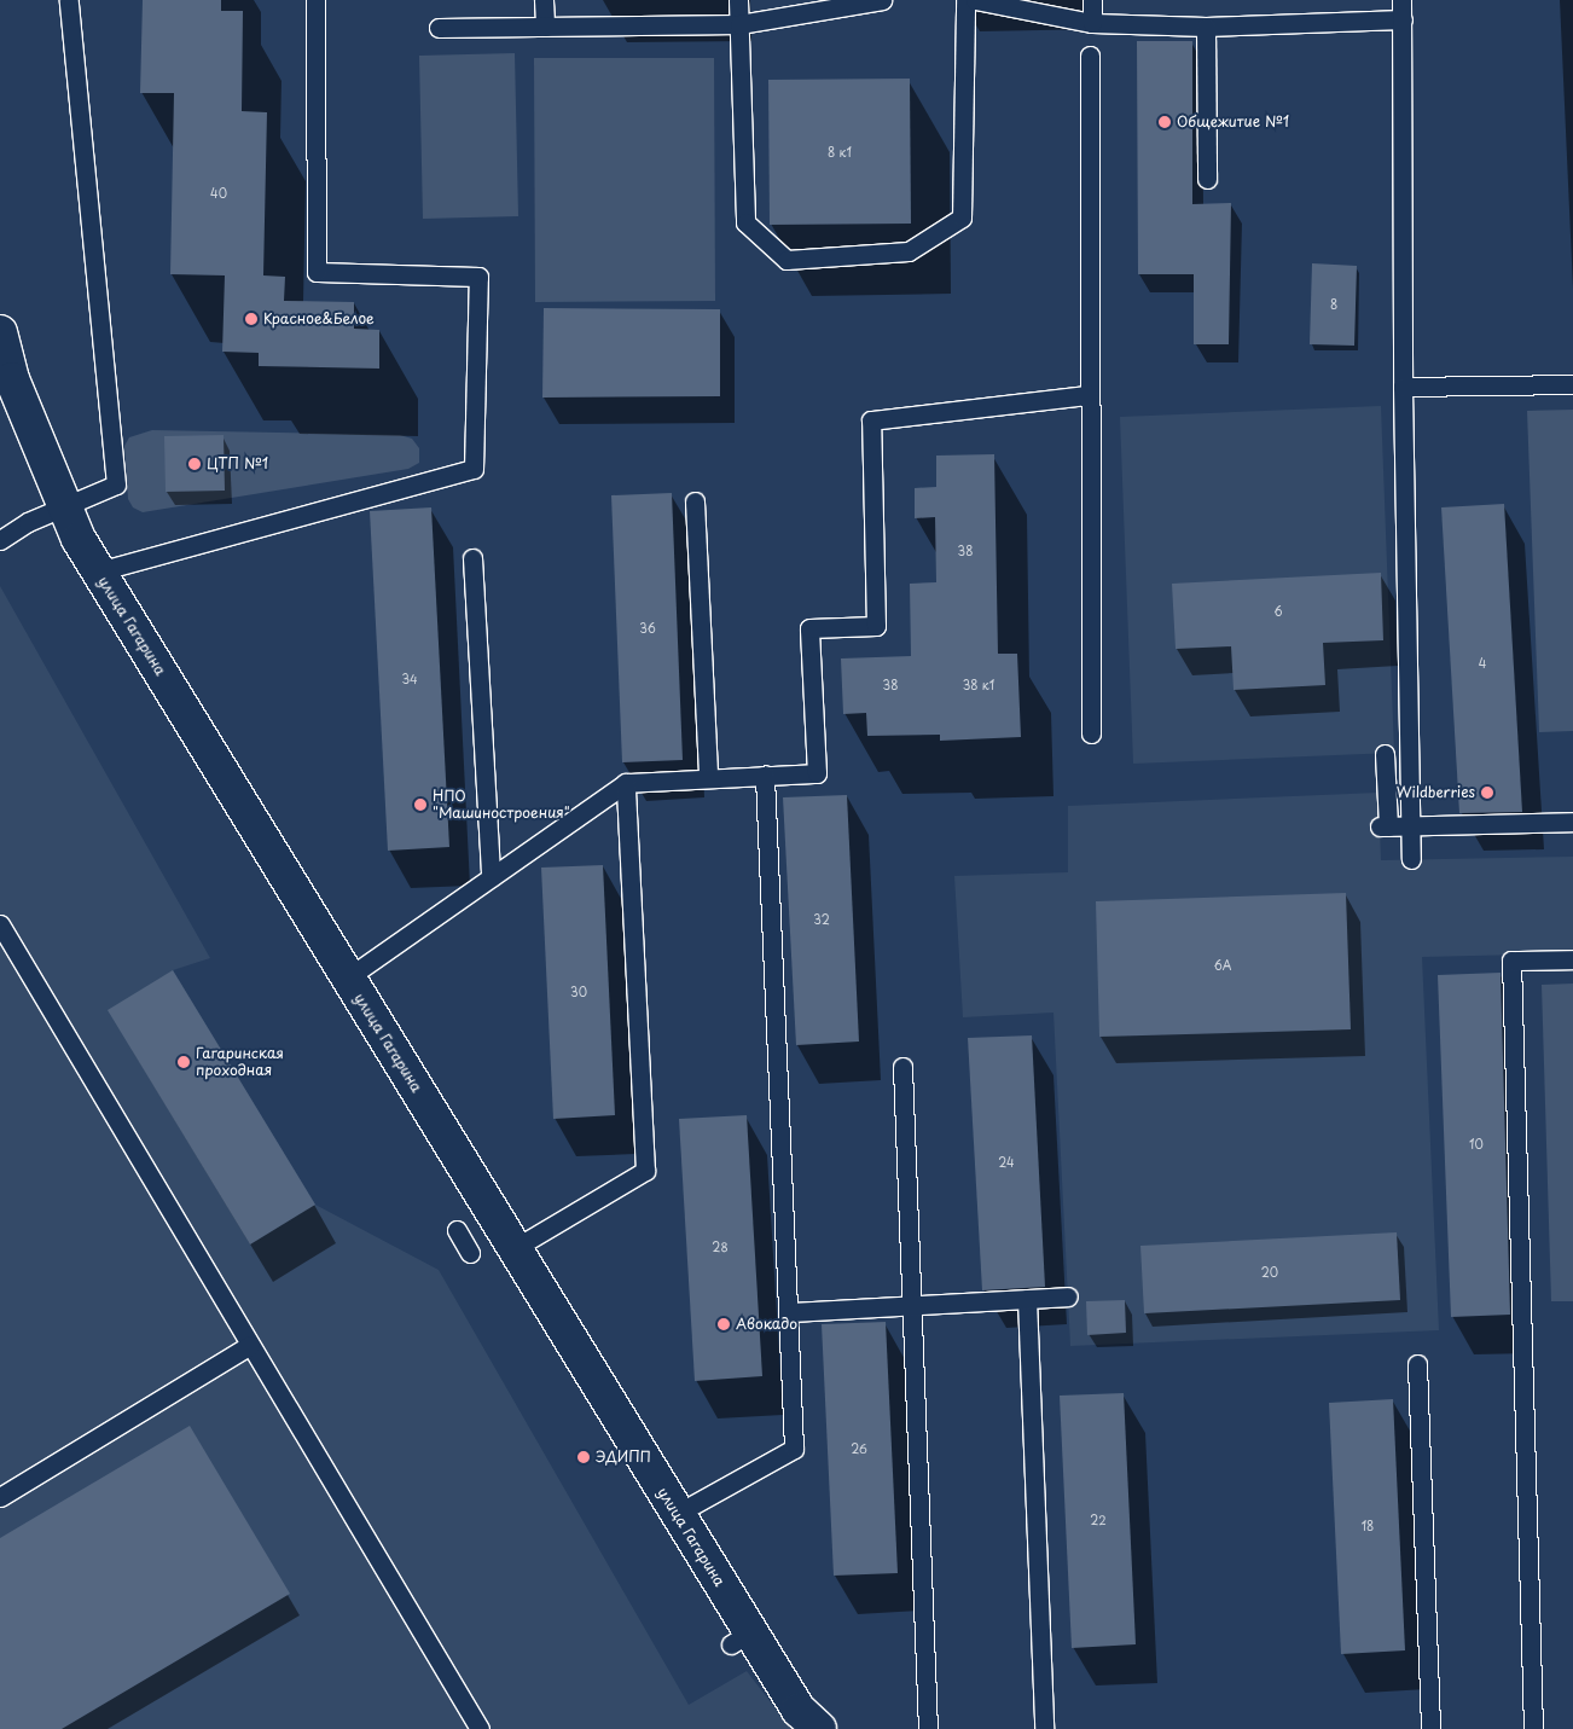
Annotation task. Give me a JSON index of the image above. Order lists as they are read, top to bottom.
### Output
{
  "streets": {
    "street": ["улица Гагарина"]
  },
  "places": [
    "Общежитие №1",
    "Красное&Белое",
    "ЦТП №1",
    "Wildberries",
    "НПО \"Машиностроения\"",
    "Гагаринская проходная",
    "Авокадо",
    "ЭДИПП"
  ],
  "house_numbers": [
    "8 к1",
    "40",
    "8",
    "38",
    "6",
    "36",
    "4",
    "34",
    "38",
    "38 к1",
    "32",
    "6А",
    "30",
    "10",
    "24",
    "28",
    "20",
    "26",
    "22",
    "18"
  ]
}
